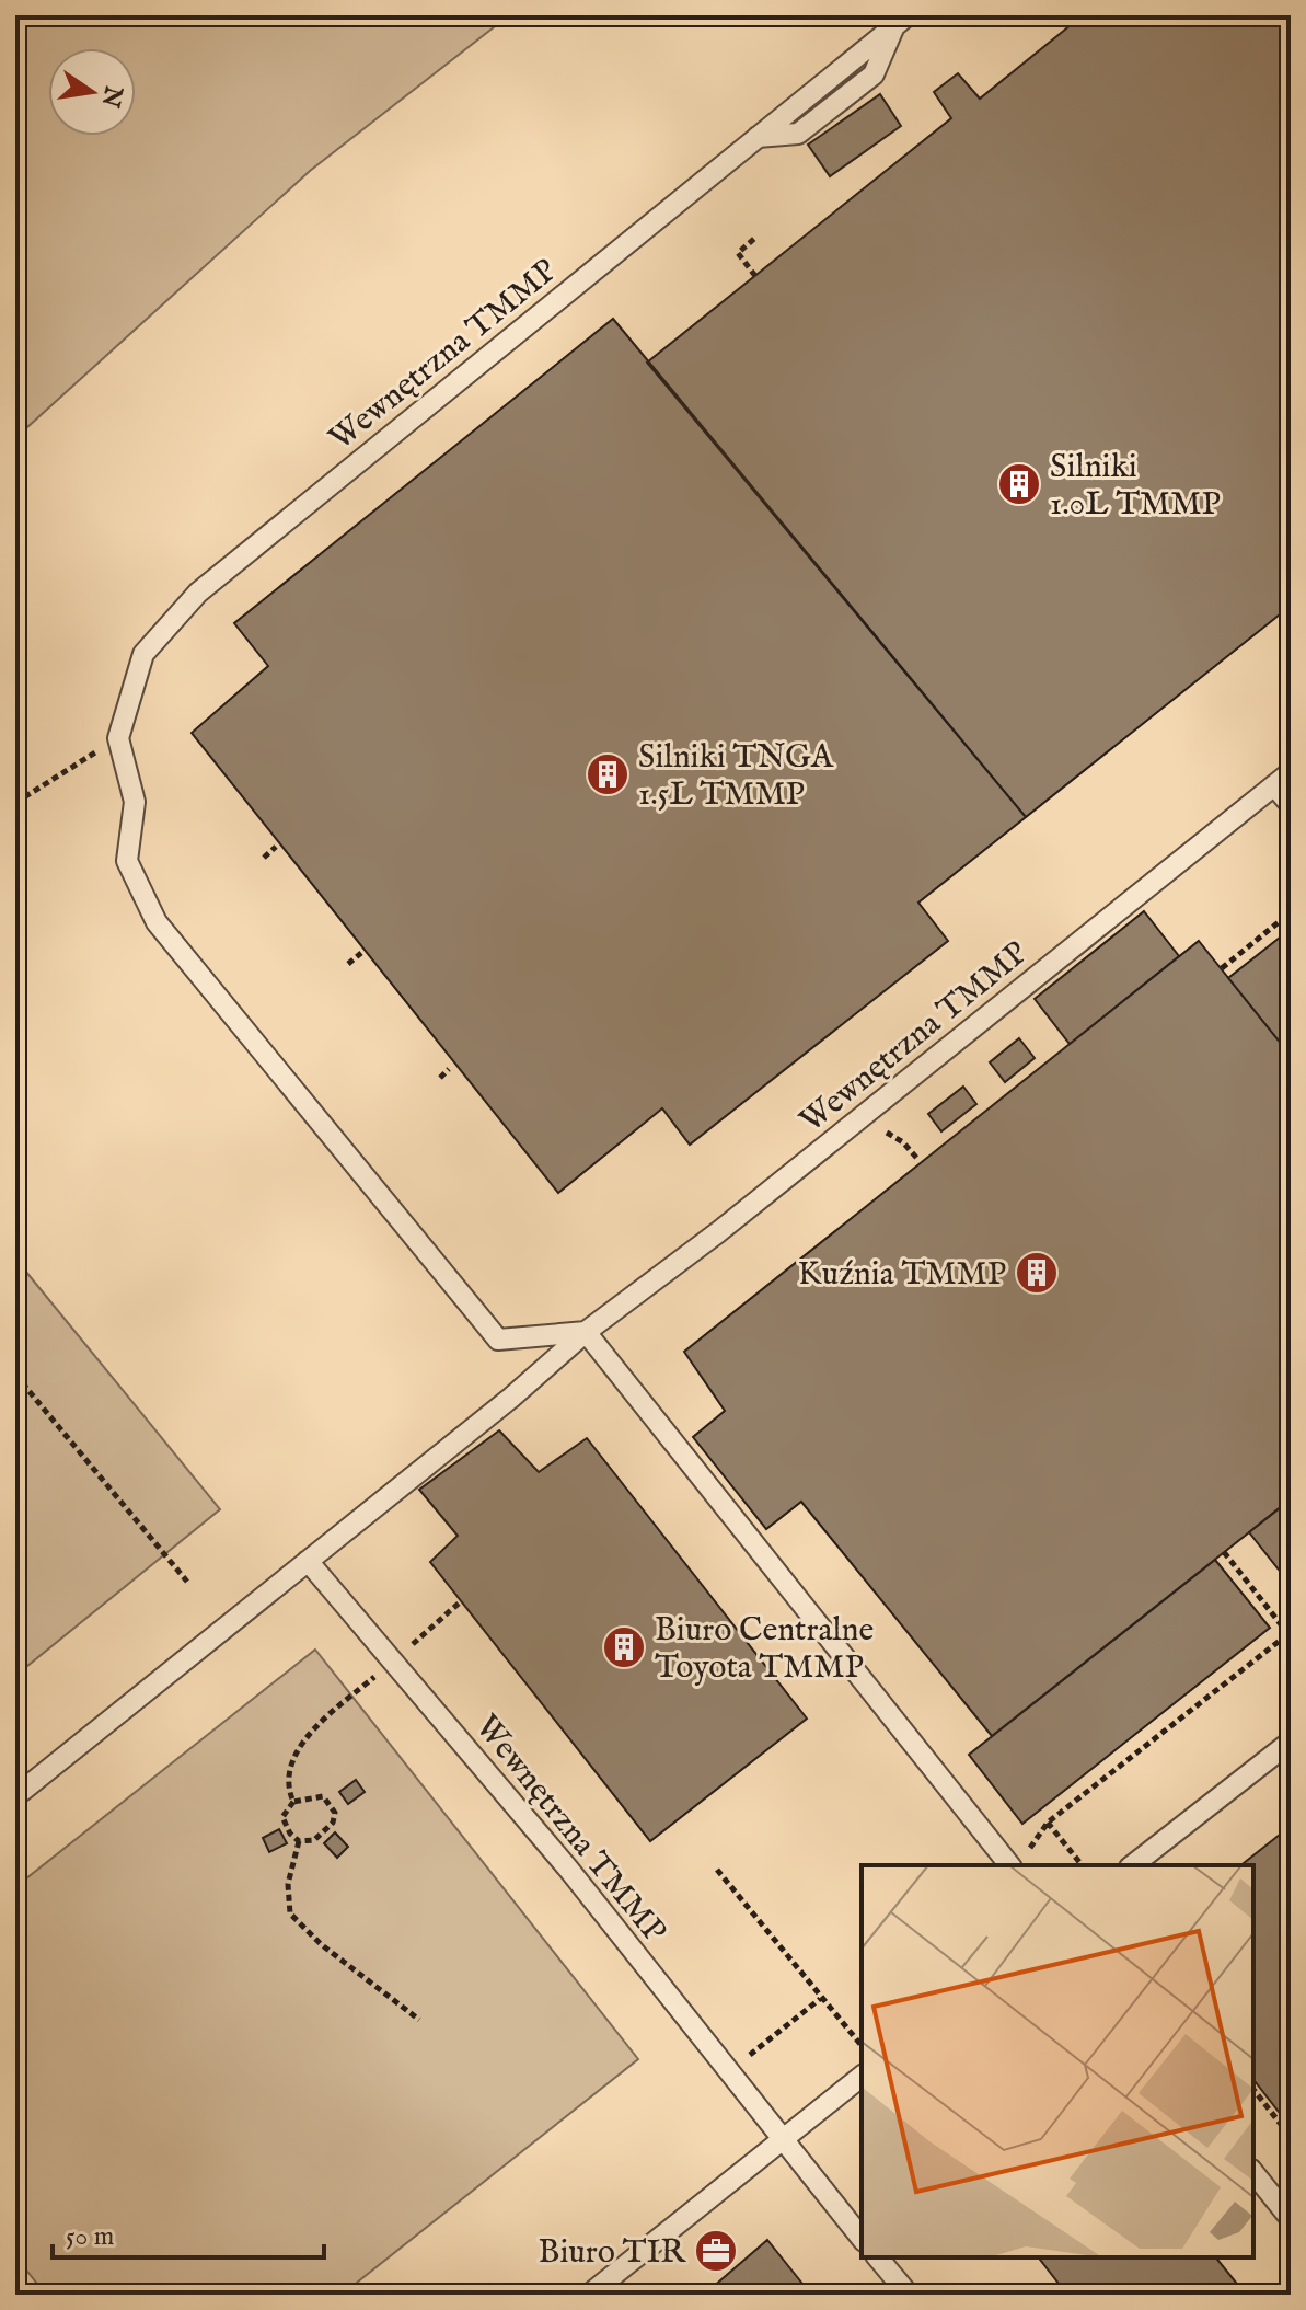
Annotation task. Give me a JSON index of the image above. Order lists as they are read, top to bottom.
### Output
{
  "streets": {
    "lane": ["Wewnętrzna TMMP"]
  },
  "places": {
    "building": [
      "Silniki 1.0L TMMP",
      "Silniki TNGA 1.5L TMMP",
      "Kuźnia TMMP",
      "Biuro Centralne Toyota TMMP"
    ],
    "office": ["Biuro TIR"]
  },
  "scale_bar": "50 m",
  "north": "right"
}
